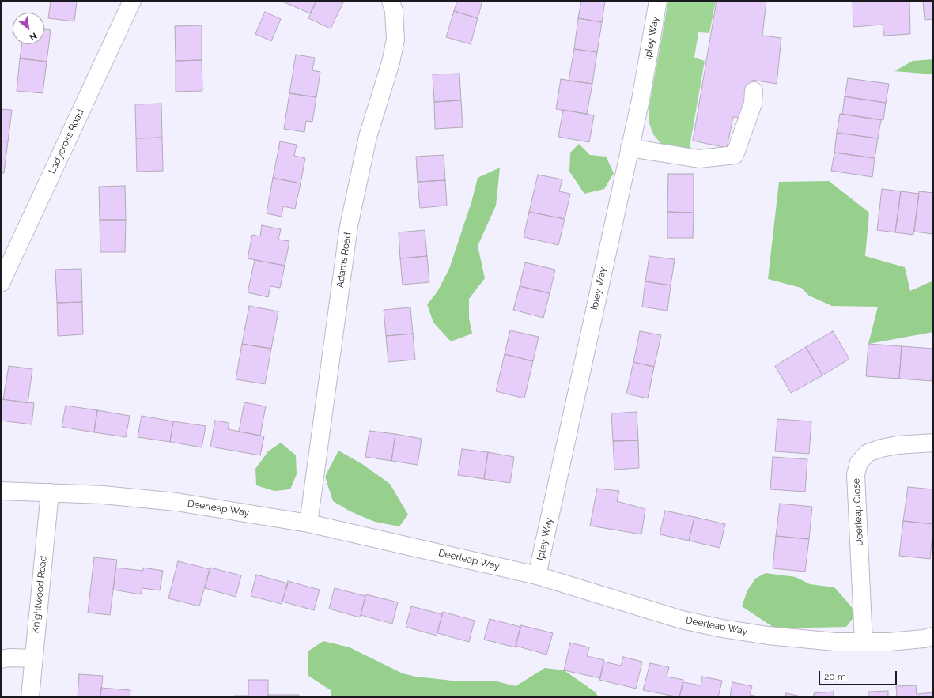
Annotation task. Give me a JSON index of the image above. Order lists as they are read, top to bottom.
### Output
{
  "streets": {
    "street": [
      "Ipley Way",
      "Ladycross Road",
      "Adams Road",
      "Deerleap Way",
      "Deerleap Close",
      "Knightwood Road"
    ]
  },
  "crossings": [
    ["Ipley Way", "Deerleap Way"],
    ["Adams Road", "Deerleap Way"],
    ["Deerleap Way", "Deerleap Close"],
    ["Deerleap Way", "Knightwood Road"]
  ],
  "scale_bar": "20 m",
  "north": "bottom right"
}
